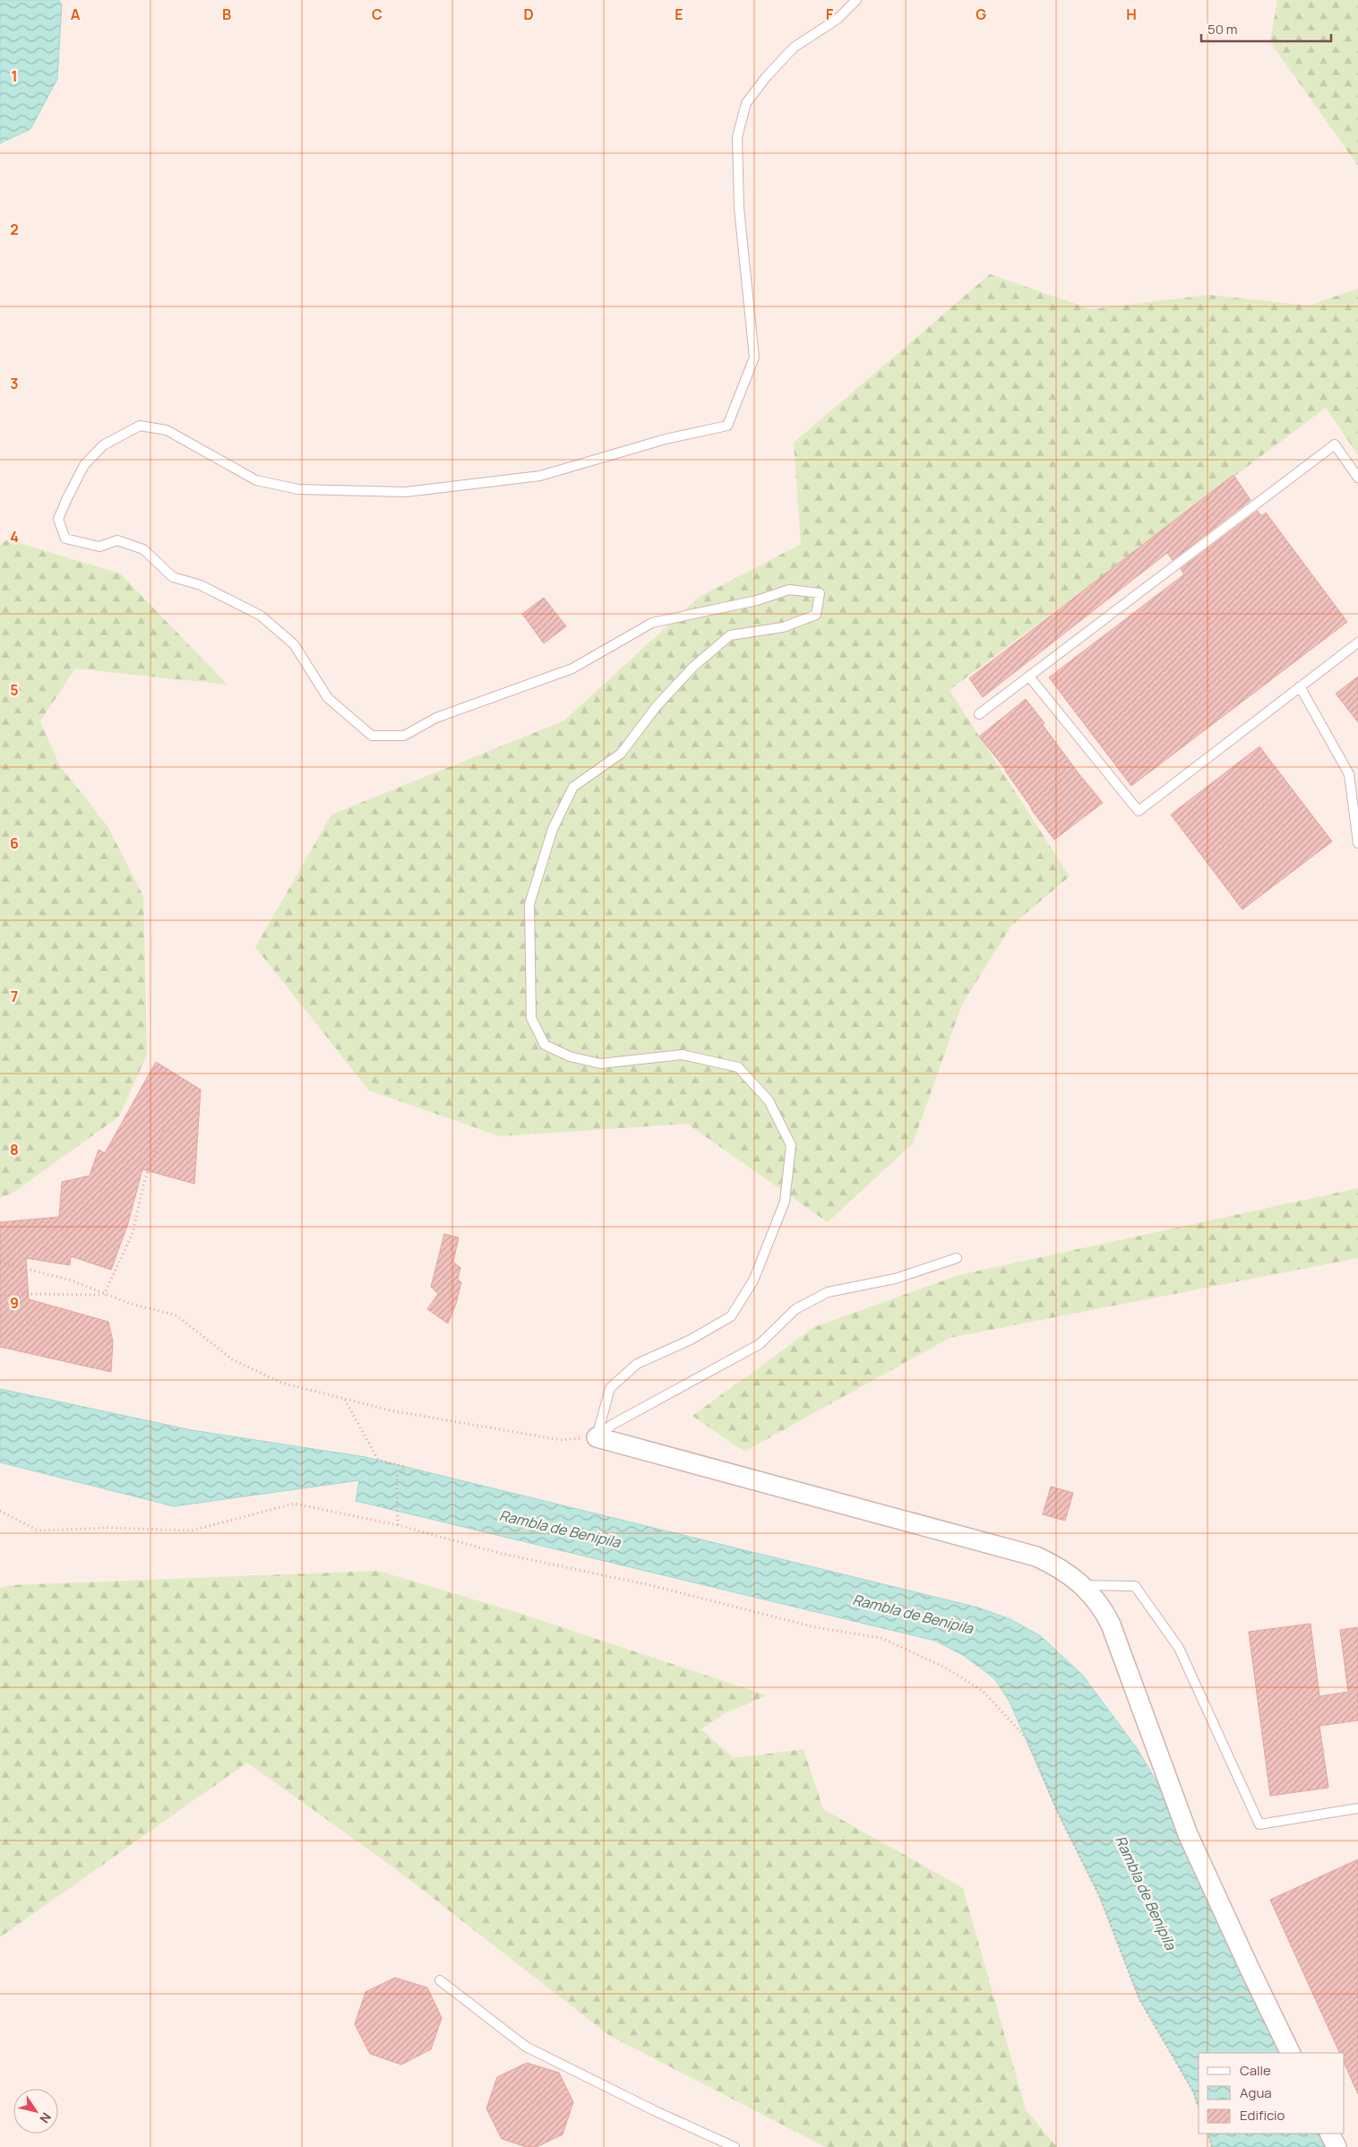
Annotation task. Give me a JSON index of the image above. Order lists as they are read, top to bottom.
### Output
{
  "water": ["Rambla de Benipila"],
  "legend": ["Calle", "Agua", "Edificio"],
  "scale_bar": "50 m",
  "north": "bottom right",
  "grid": {
    "columns": [
      "A",
      "B",
      "C",
      "D",
      "E",
      "F",
      "G",
      "H"
    ],
    "rows": [
      "1",
      "2",
      "3",
      "4",
      "5",
      "6",
      "7",
      "8",
      "9"
    ]
  }
}
